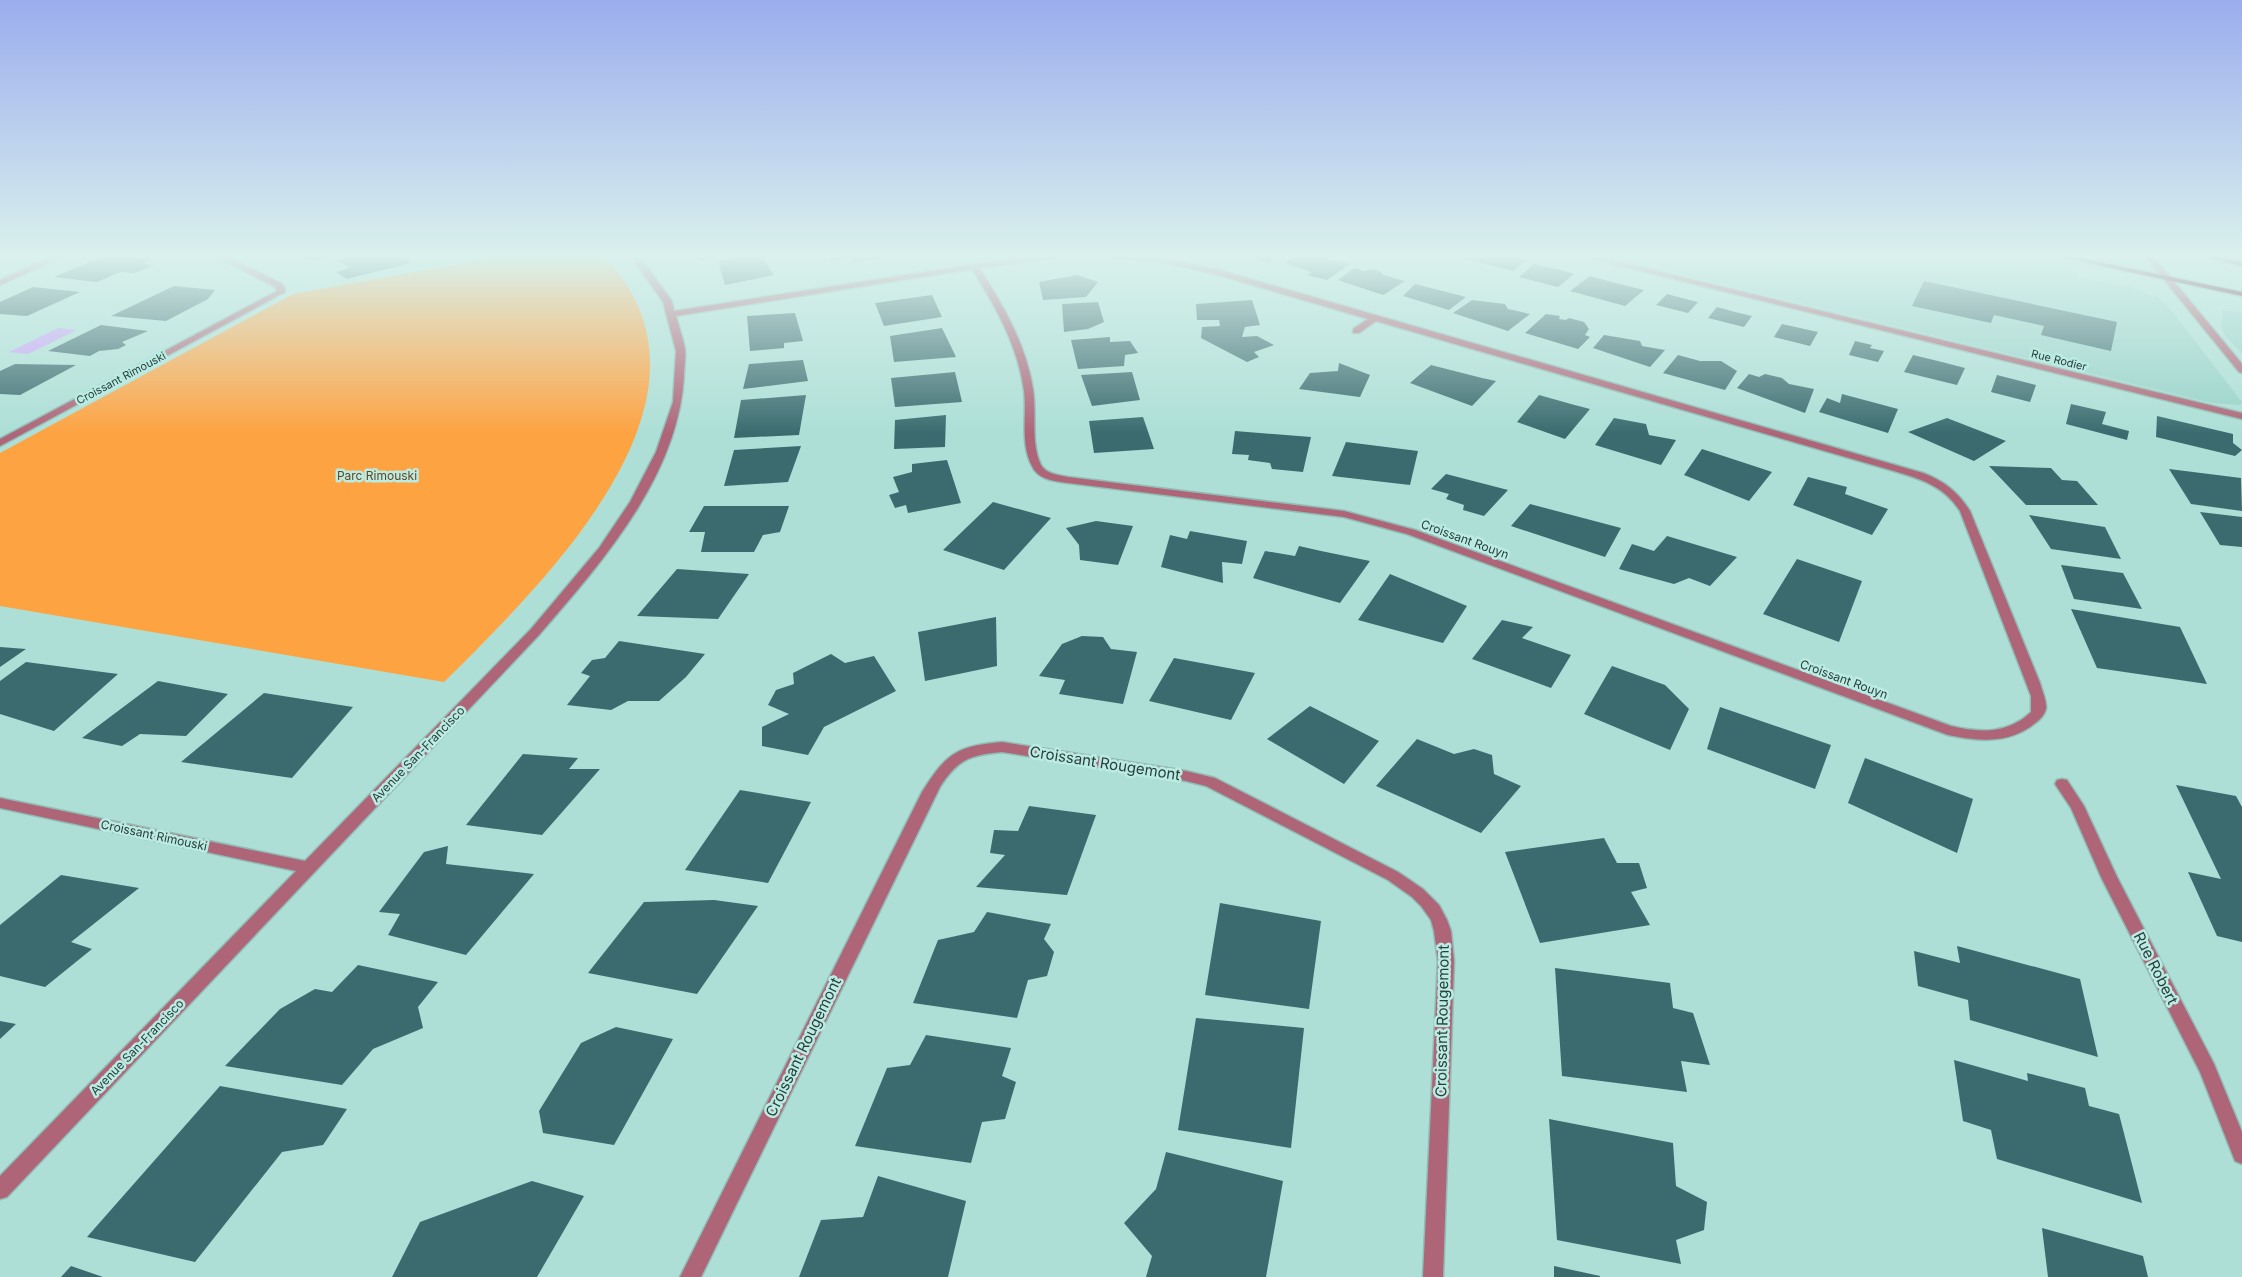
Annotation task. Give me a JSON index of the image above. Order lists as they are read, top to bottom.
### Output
{
  "streets": {
    "street": [
      "Rue Rodier",
      "Croissant Rimouski",
      "Croissant Rouyn",
      "Avenue San-Francisco",
      "Croissant Rougemont",
      "Rue Robert"
    ]
  },
  "crossings": [
    ["Croissant Rimouski", "Avenue San-Francisco"]
  ],
  "parks": ["Parc Rimouski"]
}
